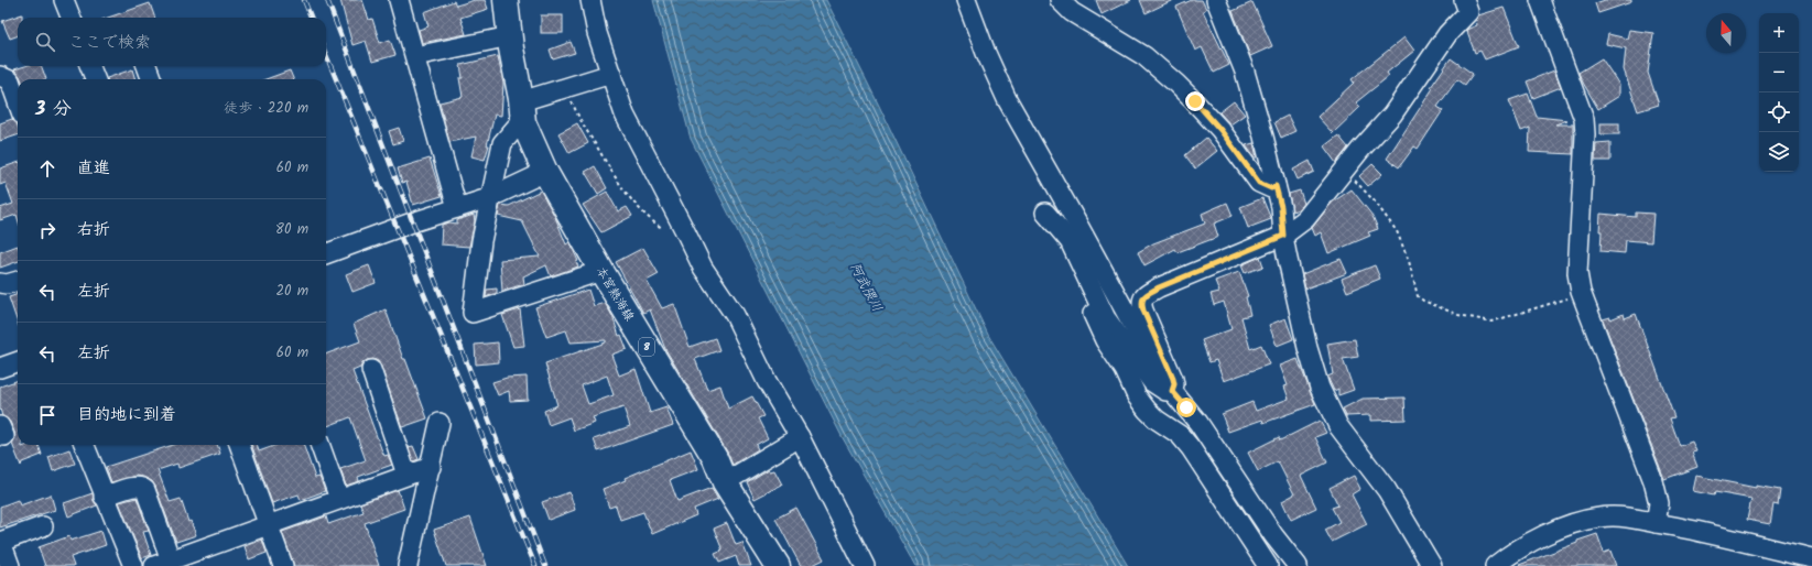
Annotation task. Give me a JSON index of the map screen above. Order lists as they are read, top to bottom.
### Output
{
  "streets": {
    "main road": ["本宮熱海線", "8"]
  },
  "water": ["阿武隈川"],
  "north": "top",
  "page": {
    "map_buttons": ["+", "−"],
    "search": "ここで検索",
    "heading": ["3 分", "徒歩 · 220 m"],
    "list": [
      ["直進", "60 m"],
      ["右折", "80 m"],
      ["左折", "20 m"],
      ["左折", "60 m"],
      "目的地に到着"
    ]
  }
}
